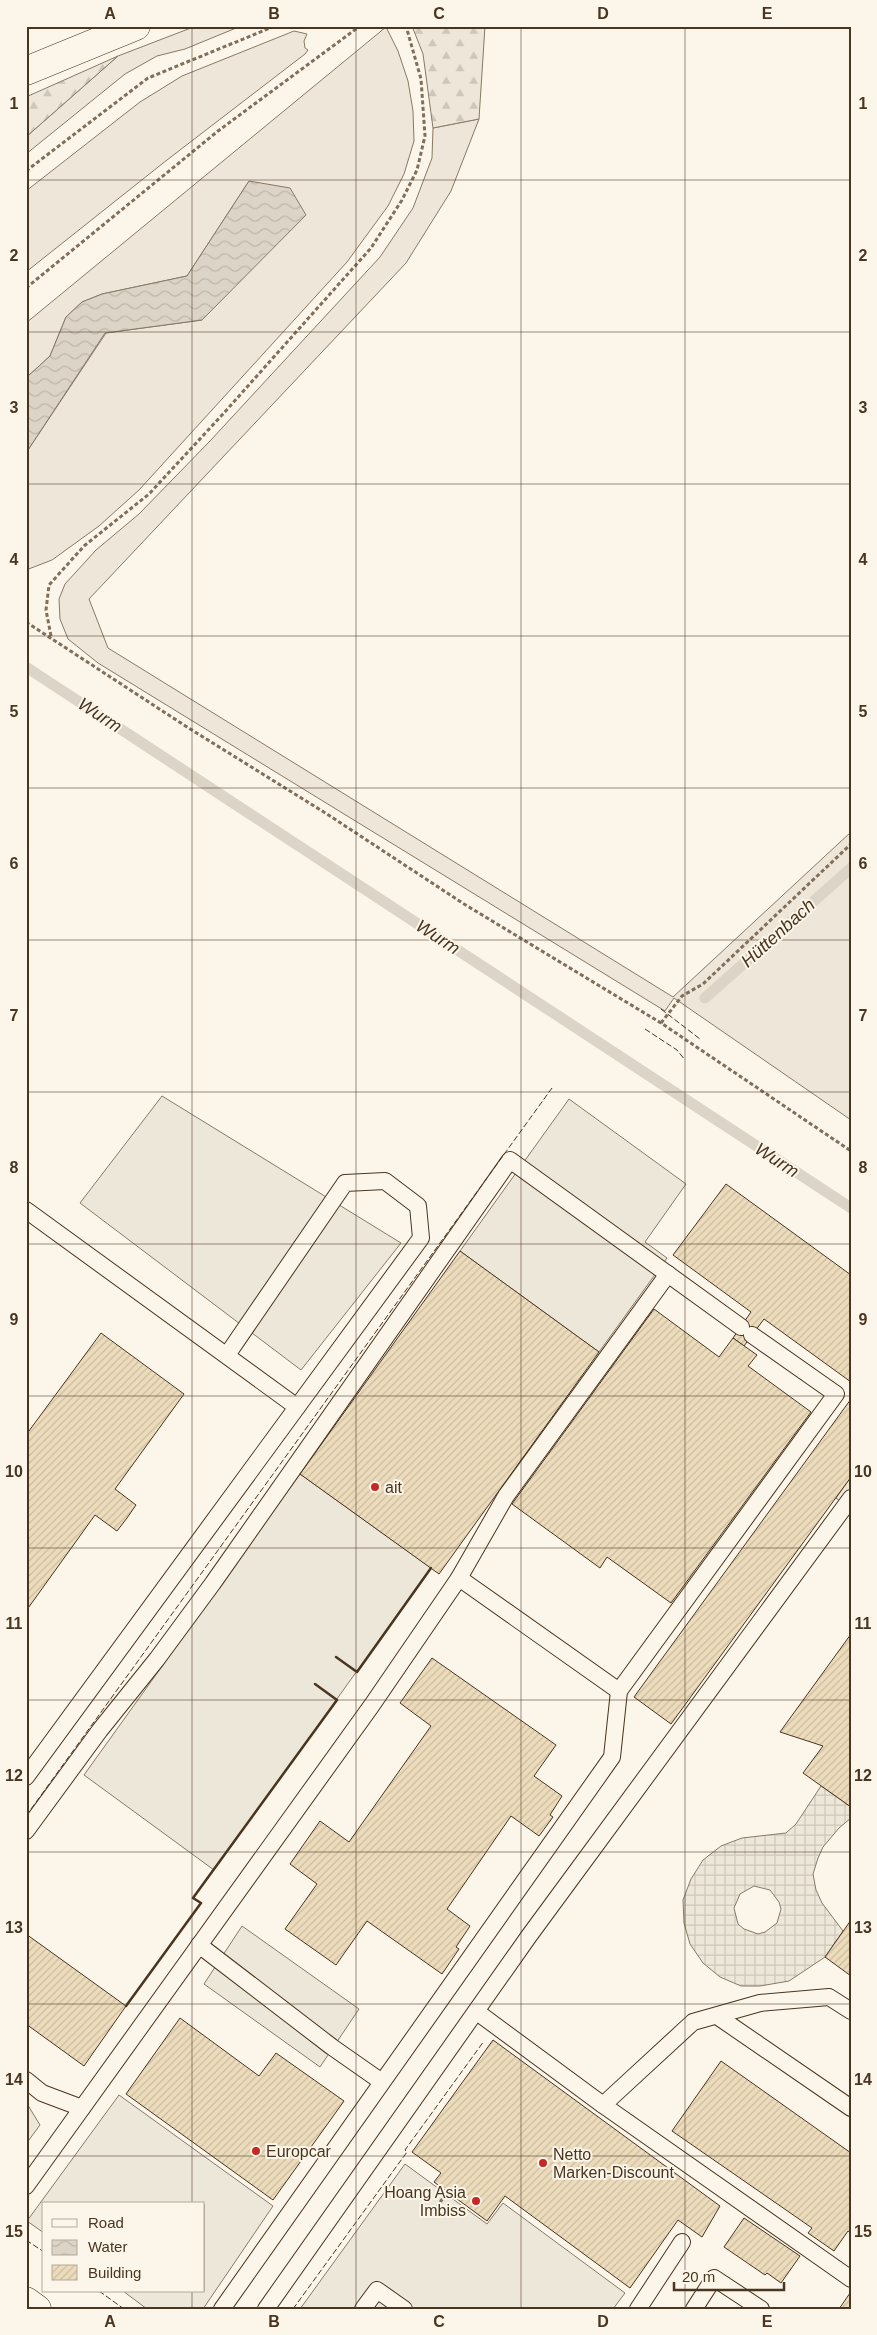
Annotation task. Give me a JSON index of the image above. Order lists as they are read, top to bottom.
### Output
{
  "water": ["Wurm", "Hüttenbach"],
  "places": [
    "ait",
    "Europcar",
    "Netto Marken-Discount",
    "Hoang Asia Imbiss"
  ],
  "legend": ["Road", "Water", "Building"],
  "scale_bar": "20 m",
  "grid": {
    "columns": [
      "A",
      "B",
      "C",
      "D",
      "E"
    ],
    "rows": [
      "1",
      "2",
      "3",
      "4",
      "5",
      "6",
      "7",
      "8",
      "9",
      "10",
      "11",
      "12",
      "13",
      "14",
      "15"
    ]
  }
}
